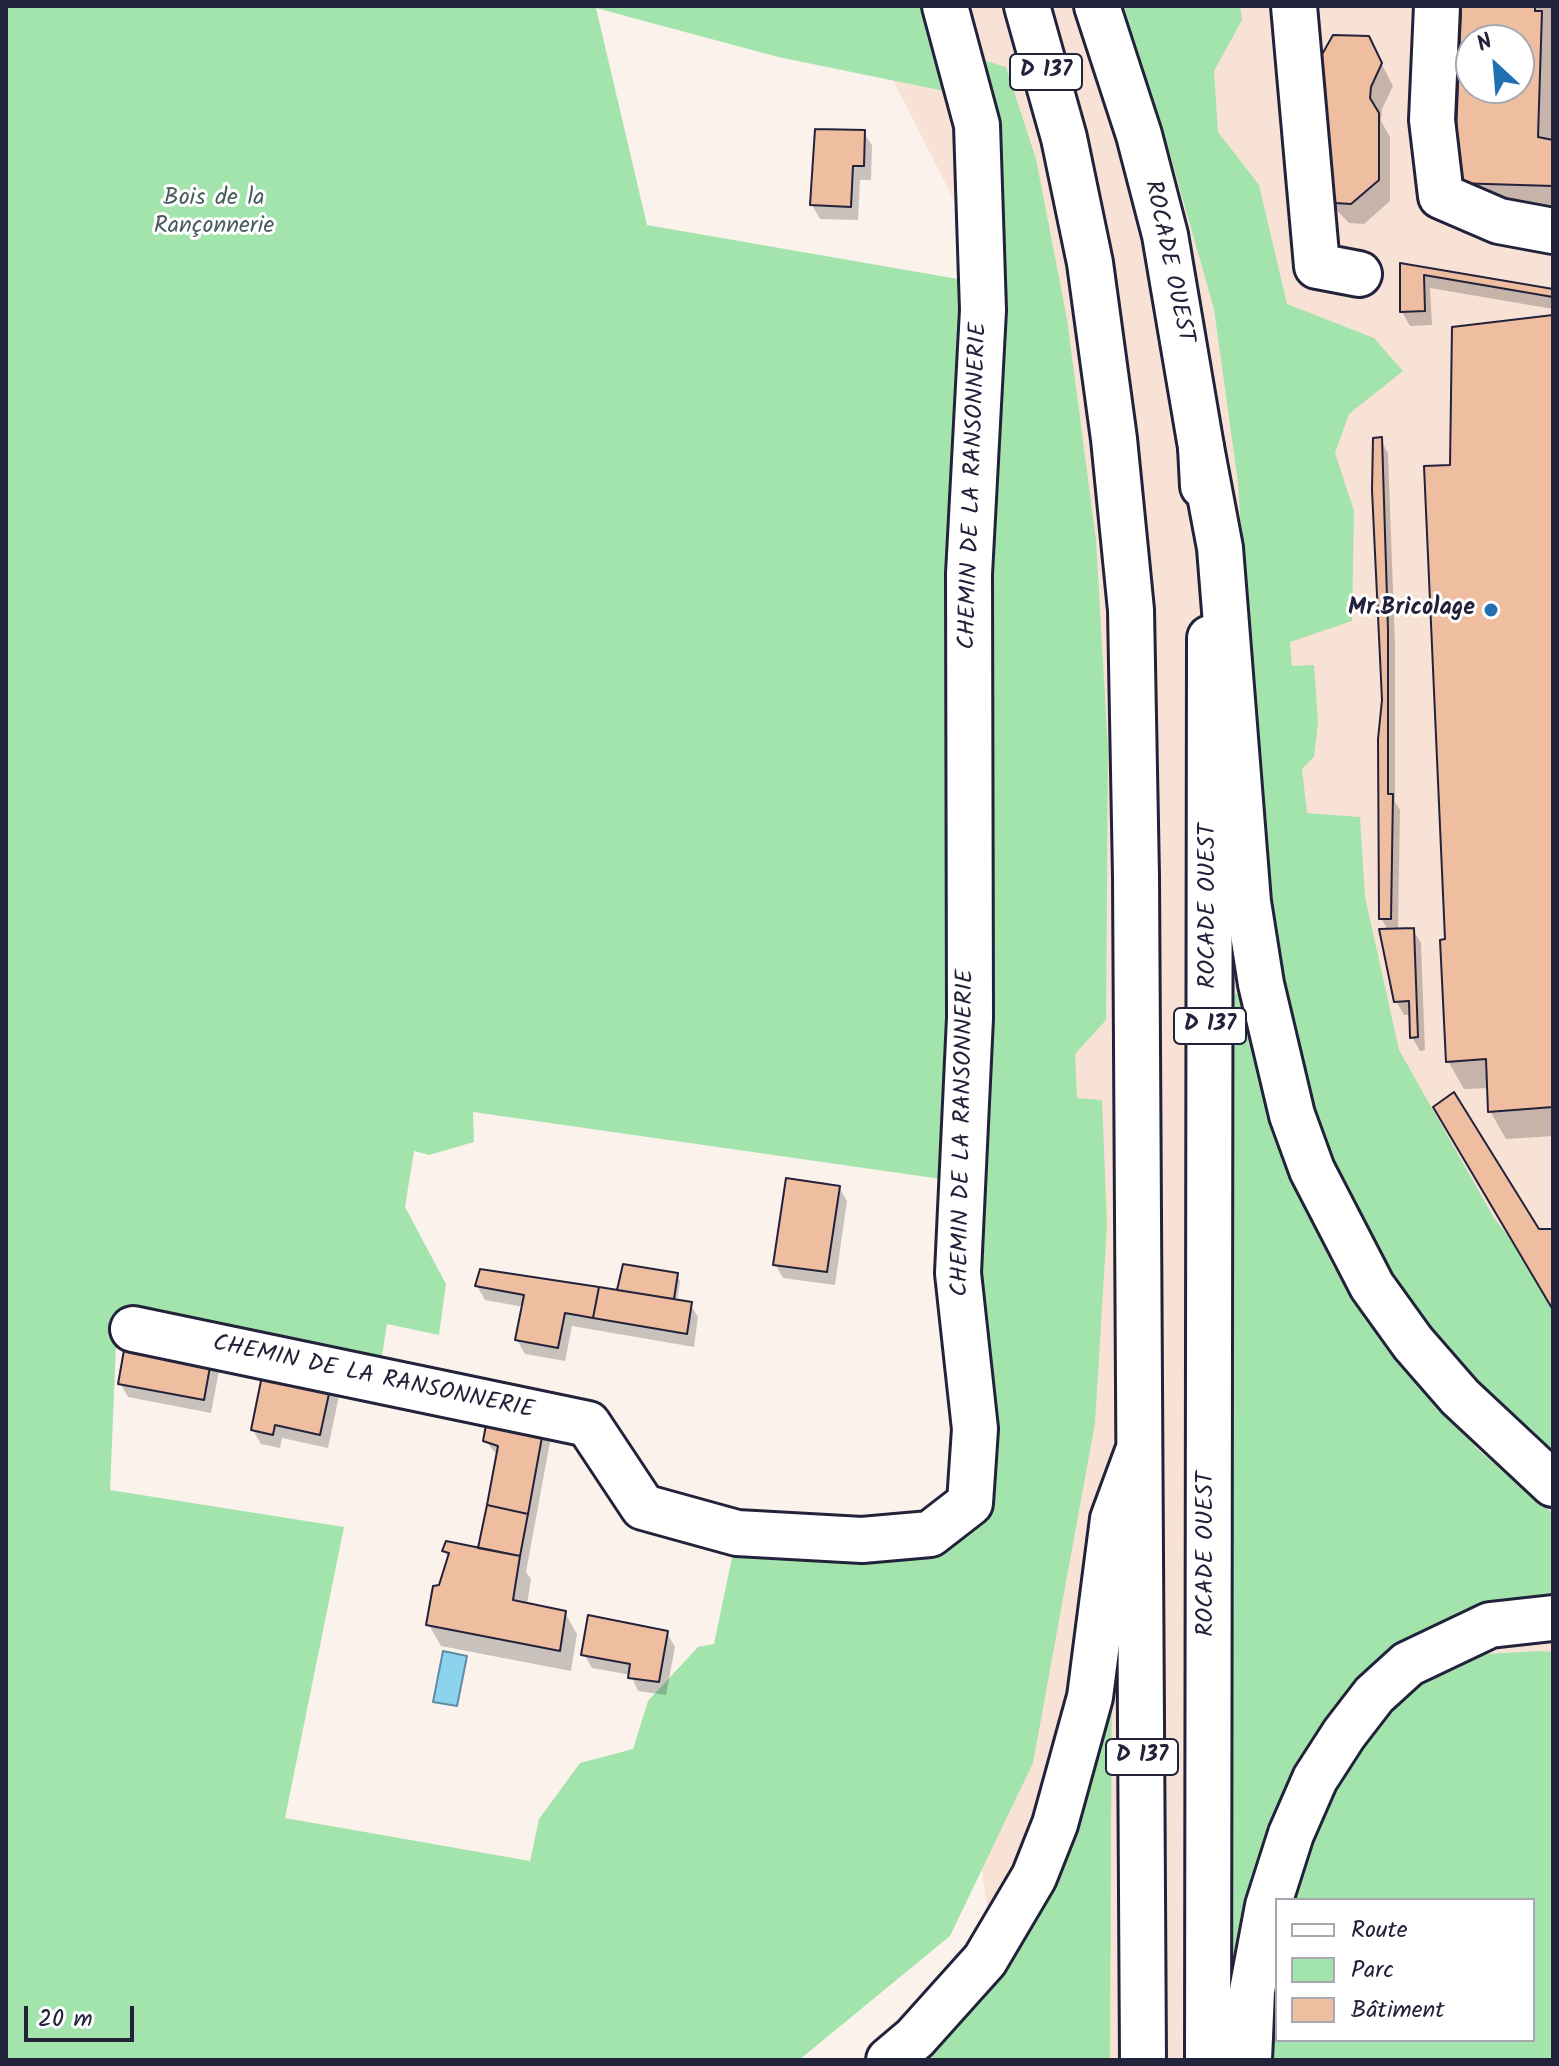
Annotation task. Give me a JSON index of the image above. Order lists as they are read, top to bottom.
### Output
{
  "streets": {
    "main road": ["D 137", "ROCADE OUEST", "CHEMIN DE LA RANSONNERIE"]
  },
  "parks": ["Bois de la Rançonnerie"],
  "places": ["Mr.Bricolage"],
  "legend": ["Route", "Parc", "Bâtiment"],
  "scale_bar": "20 m",
  "north": "top left"
}
